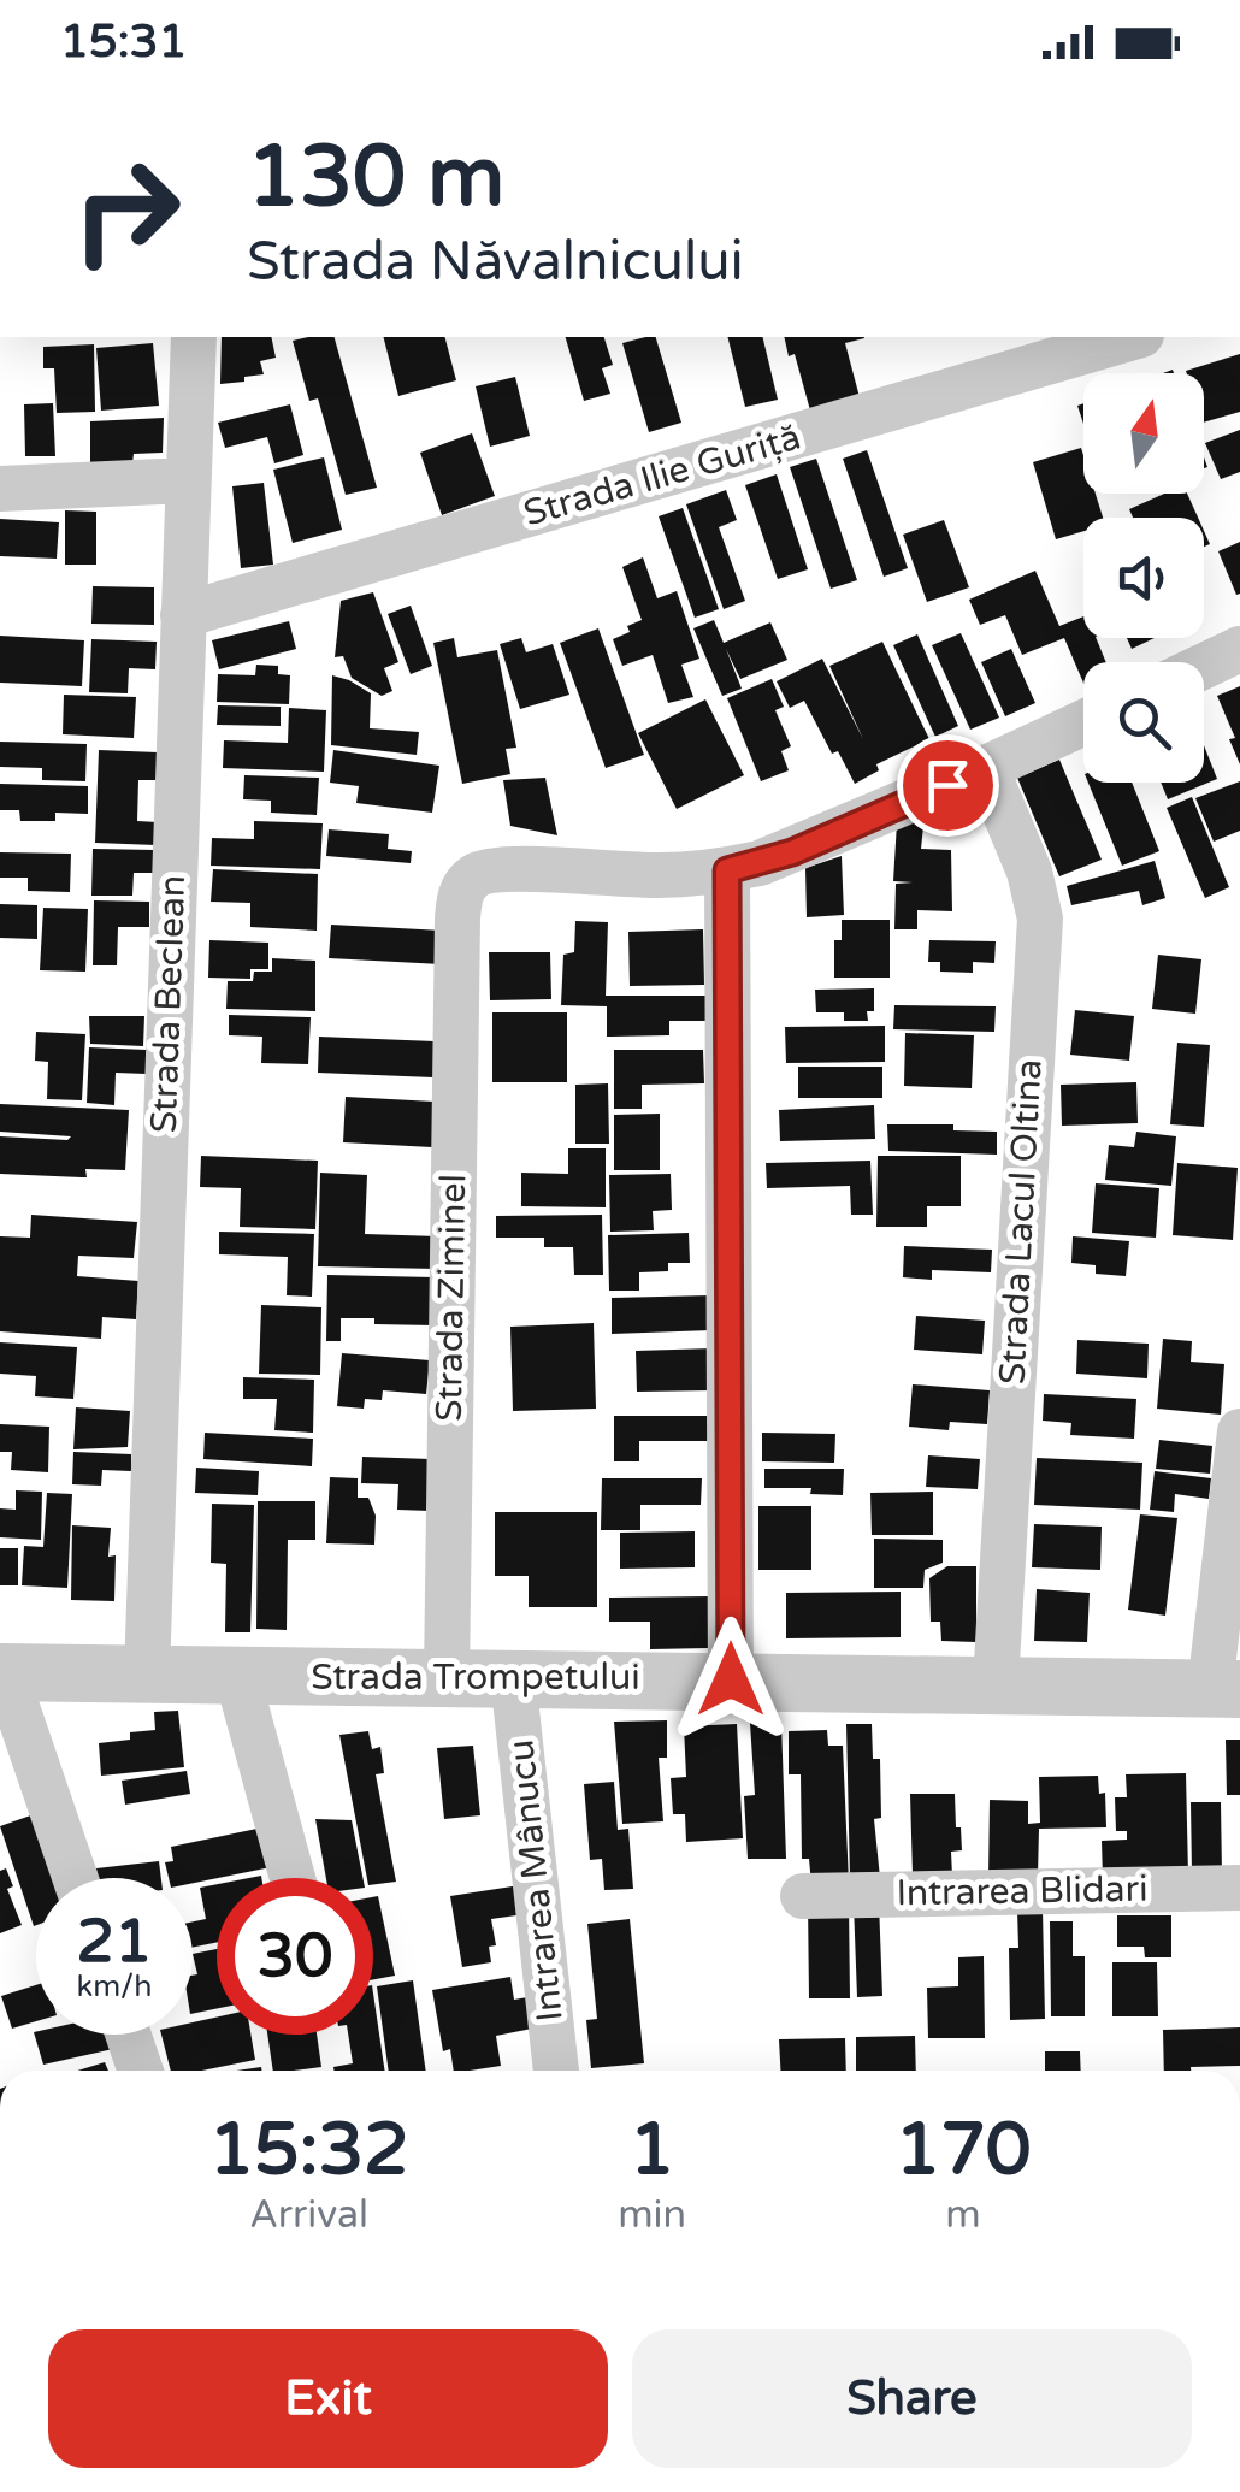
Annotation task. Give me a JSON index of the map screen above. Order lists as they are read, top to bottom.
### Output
{
  "streets": {
    "street": [
      "Strada Ilie Guriță",
      "Strada Beclean",
      "Strada Lacul Oltina",
      "Strada Ziminel",
      "Strada Trompetului",
      "Intrarea Mânucu",
      "Intrarea Blidari"
    ]
  },
  "crossings": [
    ["Strada Ilie Guriță", "Strada Beclean"],
    ["Strada Beclean", "Strada Trompetului"],
    ["Strada Lacul Oltina", "Strada Trompetului"],
    ["Strada Ziminel", "Strada Trompetului"],
    ["Strada Trompetului", "Intrarea Mânucu"]
  ],
  "north": "top",
  "page": {
    "status": "15:31",
    "turn": ["130 m", "Strada Năvalnicului"],
    "speed": "21 km/h",
    "limit": "30",
    "eta": [
      "15:32",
      "Arrival",
      "1",
      "min",
      "170",
      "m"
    ],
    "buttons": ["Exit", "Share"]
  }
}
